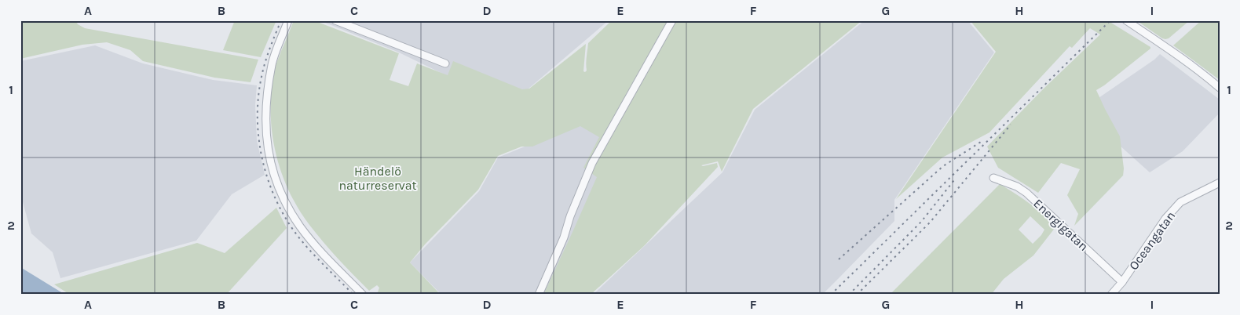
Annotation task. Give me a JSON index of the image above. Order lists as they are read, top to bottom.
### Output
{
  "streets": {
    "street": ["Energigatan", "Oceangatan"]
  },
  "crossings": [
    ["Energigatan", "Oceangatan"]
  ],
  "parks": ["Händelö naturreservat"],
  "grid": {
    "columns": [
      "A",
      "B",
      "C",
      "D",
      "E",
      "F",
      "G",
      "H",
      "I"
    ],
    "rows": ["1", "2"]
  }
}
